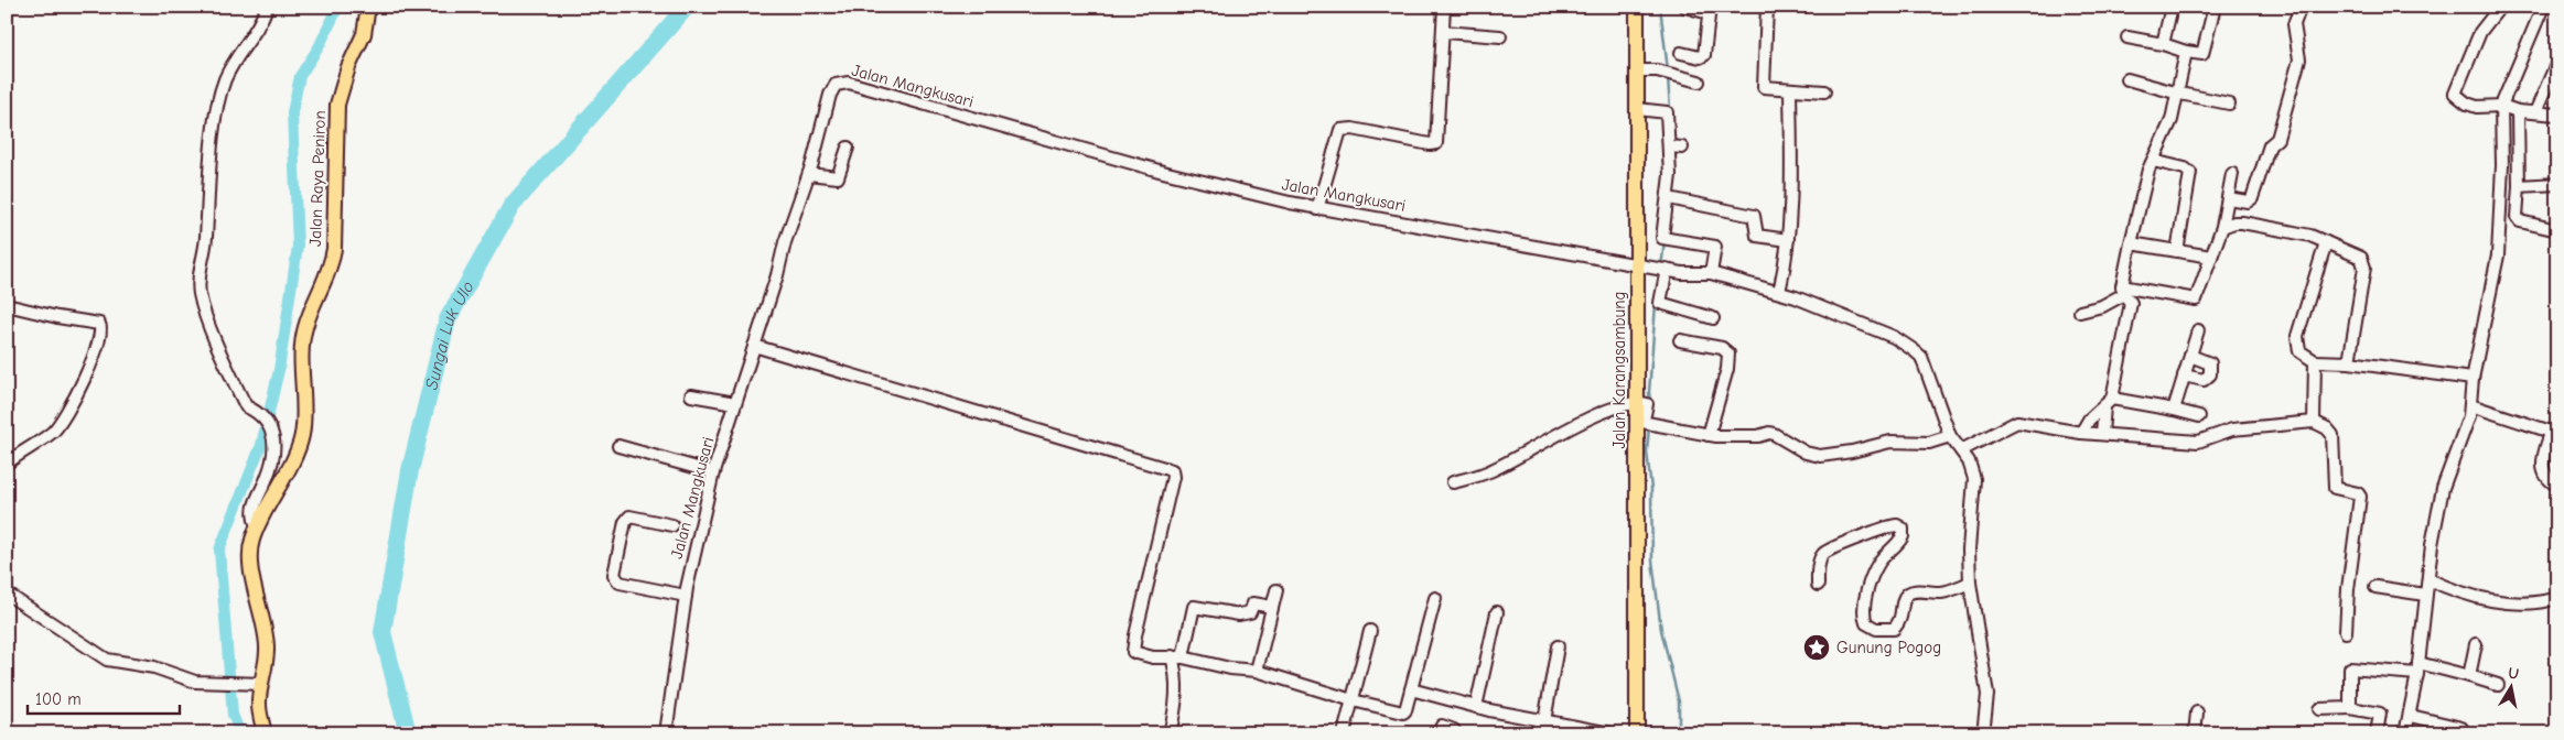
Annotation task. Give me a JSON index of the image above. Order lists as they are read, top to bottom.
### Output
{
  "streets": {
    "main road": ["Jalan Raya Peniron", "Jalan Karangsambung"],
    "street": ["Jalan Mangkusari"]
  },
  "crossings": [
    ["Jalan Mangkusari", "Jalan Karangsambung"]
  ],
  "water": ["Sungai Luk Ulo"],
  "places": {
    "place": ["Gunung Pogog"]
  },
  "scale_bar": "100 m",
  "north": "top"
}
